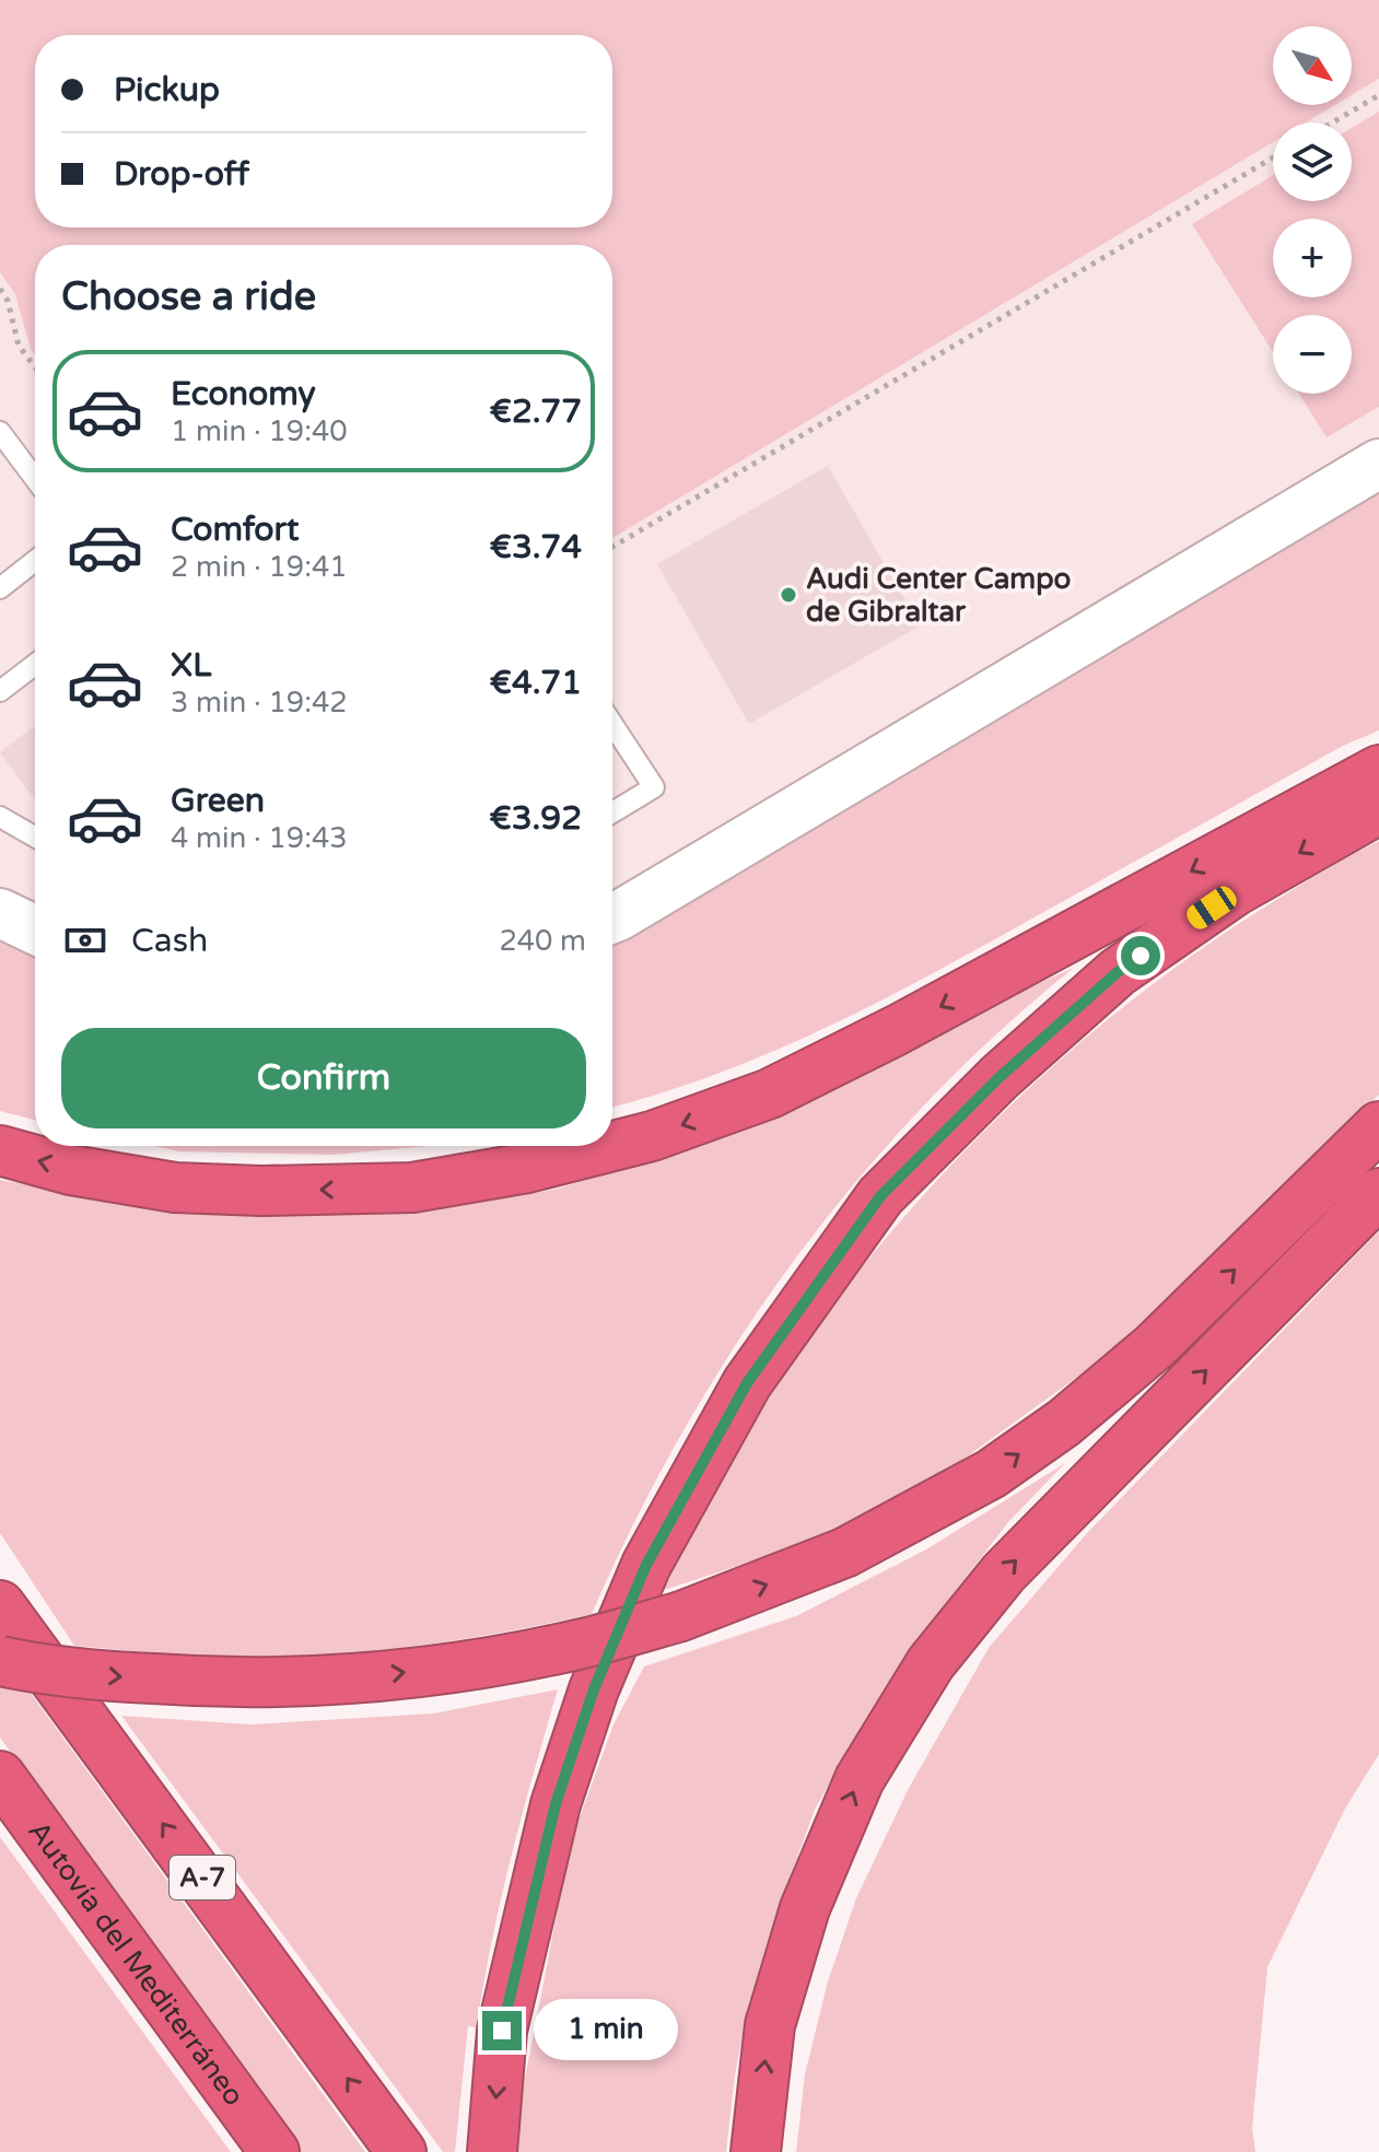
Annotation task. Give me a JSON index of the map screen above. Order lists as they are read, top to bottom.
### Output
{
  "streets": {
    "highway": ["A-7", "Autovía del Mediterráneo"]
  },
  "places": ["Audi Center Campo de Gibraltar"],
  "north": "bottom right",
  "page": {
    "map_buttons": ["+", "−"],
    "banner": ["Pickup", "Drop-off"],
    "heading": "Choose a ride",
    "list": [
      {
        "name": "Economy",
        "note": "1 min · 19:40",
        "value": "€2.77"
      },
      {
        "name": "Comfort",
        "note": "2 min · 19:41",
        "value": "€3.74"
      },
      {
        "name": "XL",
        "note": "3 min · 19:42",
        "value": "€4.71"
      },
      {
        "name": "Green",
        "note": "4 min · 19:43",
        "value": "€3.92"
      }
    ],
    "pay": ["Cash", "240 m"],
    "buttons": "Confirm",
    "bubble": "1 min"
  }
}
